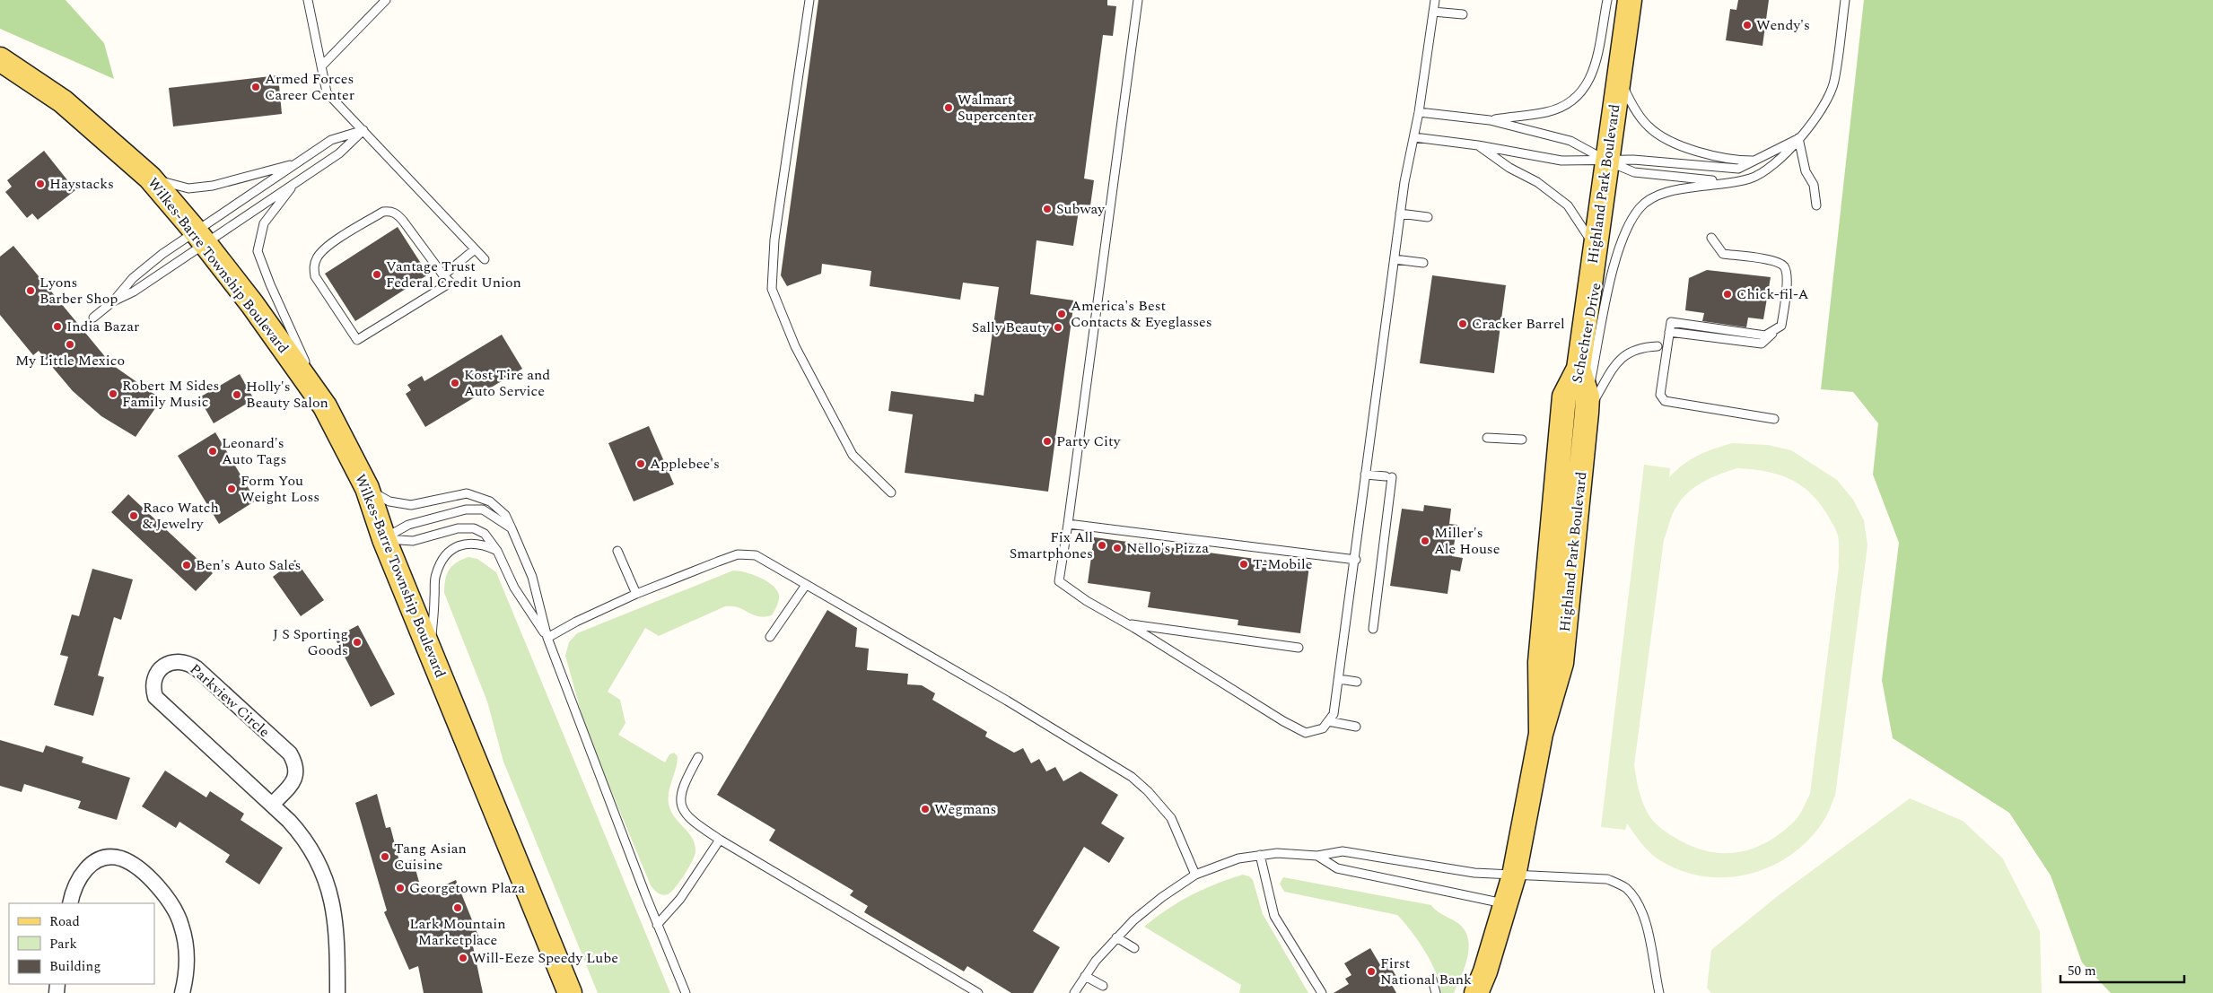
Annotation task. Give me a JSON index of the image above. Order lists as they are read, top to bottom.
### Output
{
  "streets": {
    "main road": ["Highland Park Boulevard", "Wilkes-Barre Township Boulevard"],
    "street": ["Parkview Circle"],
    "lane": ["Schechter Drive"]
  },
  "crossings": [
    ["Highland Park Boulevard", "Schechter Drive"]
  ],
  "places": [
    "Wendy's",
    "Armed Forces Career Center",
    "Walmart Supercenter",
    "Haystacks",
    "Subway",
    "Vantage Trust Federal Credit Union",
    "Lyons Barber Shop",
    "Chick-fil-A",
    "America's Best Contacts & Eyeglasses",
    "Cracker Barrel",
    "India Bazar",
    "Sally Beauty",
    "My Little Mexico",
    "Kost Tire and Auto Service",
    "Robert M Sides Family Music",
    "Holly's Beauty Salon",
    "Party City",
    "Leonard's Auto Tags",
    "Applebee's",
    "Form You Weight Loss",
    "Raco Watch & Jewelry",
    "Miller's Ale House",
    "Fix All Smartphones",
    "Nello's Pizza",
    "T-Mobile",
    "Ben's Auto Sales",
    "J S Sporting Goods",
    "Wegmans",
    "Tang Asian Cuisine",
    "Georgetown Plaza",
    "Lark Mountain Marketplace",
    "Will-Eeze Speedy Lube",
    "First National Bank"
  ],
  "legend": ["Road", "Park", "Building"],
  "scale_bar": "50 m"
}
